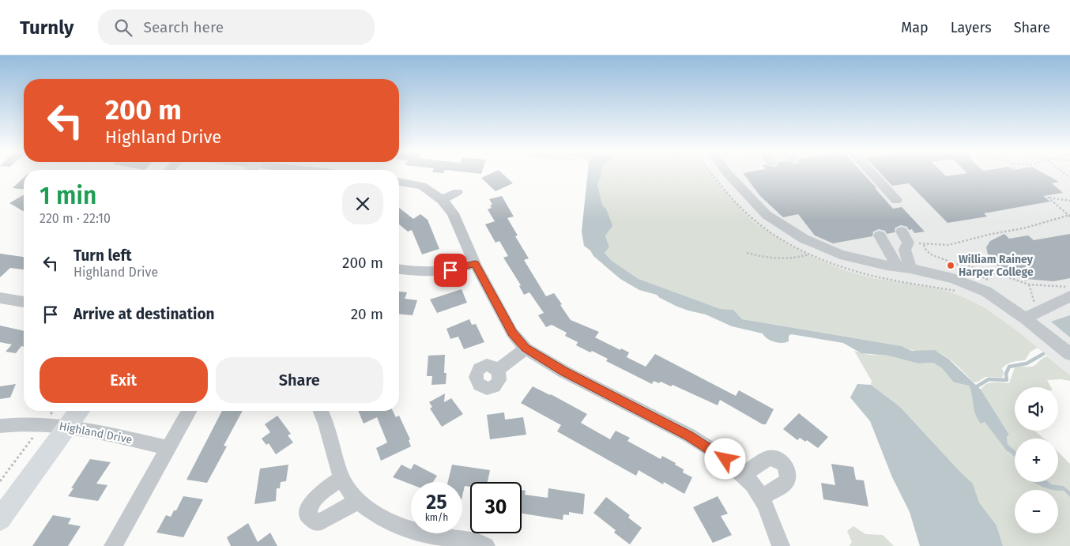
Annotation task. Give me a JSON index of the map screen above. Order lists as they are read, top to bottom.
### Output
{
  "streets": {
    "street": ["Highland Drive"]
  },
  "places": ["William Rainey Harper College"],
  "page": {
    "header": "Turnly",
    "search": "Search here",
    "nav": ["Map", "Layers", "Share"],
    "turn": ["200 m", "Highland Drive"],
    "heading": ["1 min", "220 m · 22:10"],
    "list": [
      {
        "name": "Turn left",
        "note": "Highland Drive",
        "value": "200 m"
      },
      {
        "name": "Arrive at destination",
        "value": "20 m"
      }
    ],
    "buttons": ["Exit", "Share"],
    "map_buttons": ["+", "−"],
    "speed": "25 km/h",
    "limit": "30"
  }
}
